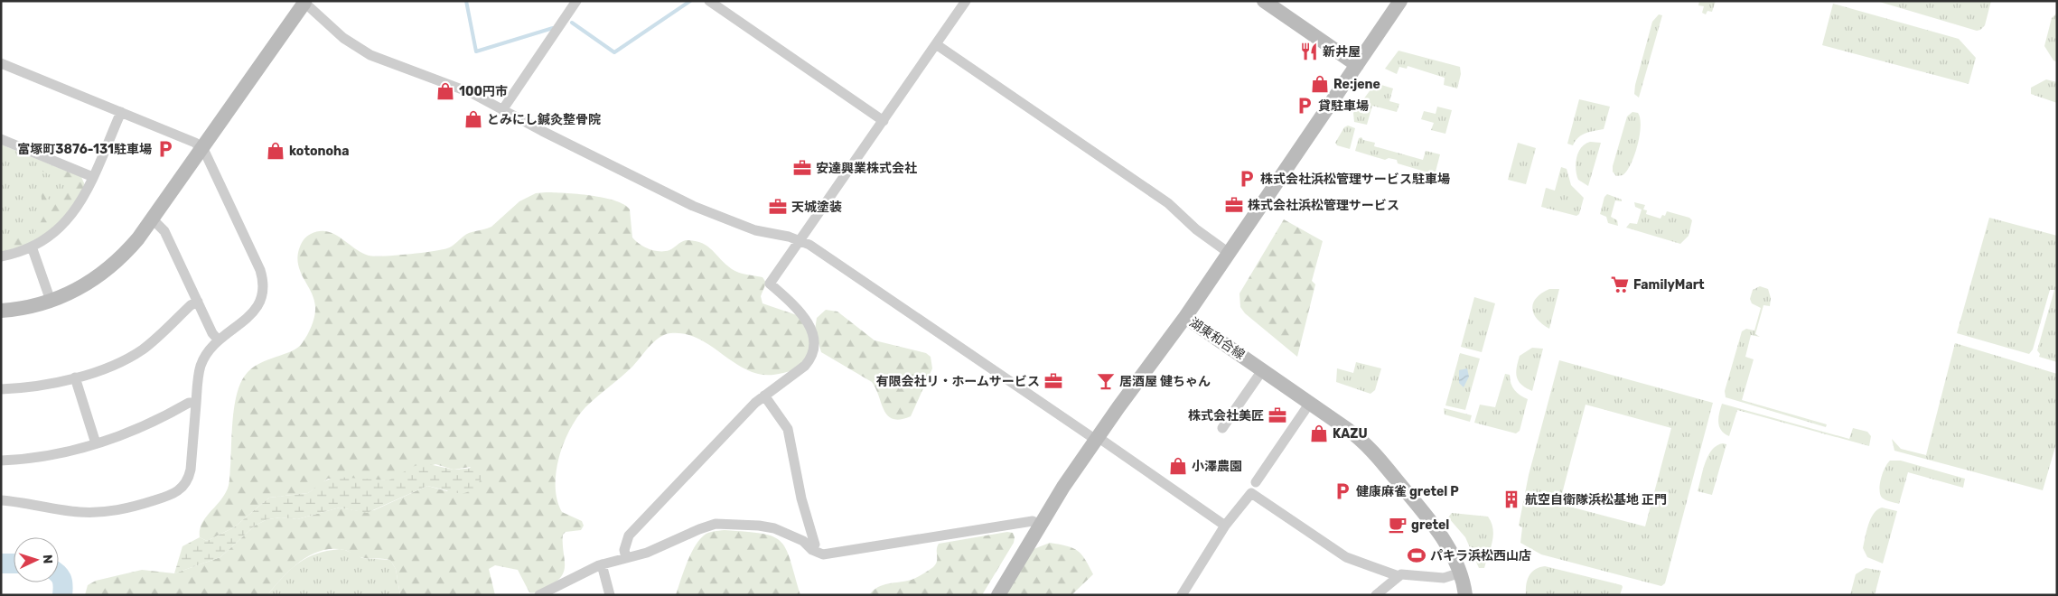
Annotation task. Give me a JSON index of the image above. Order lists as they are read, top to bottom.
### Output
{
  "streets": {
    "street": ["湖東和合線"]
  },
  "places": {
    "restaurant": ["新井屋"],
    "shop": [
      "Re:jene",
      "100円市",
      "とみにし鍼灸整骨院",
      "kotonoha",
      "KAZU",
      "小澤農園"
    ],
    "parking": [
      "貸駐車場",
      "富塚町3876-131駐車場",
      "株式会社浜松管理サービス駐車場",
      "健康麻雀 gretel P"
    ],
    "office": [
      "安達興業株式会社",
      "株式会社浜松管理サービス",
      "天城塗装",
      "有限会社リ・ホームサービス",
      "株式会社美匠"
    ],
    "supermarket": ["FamilyMart"],
    "bar": ["居酒屋 健ちゃん"],
    "building": ["航空自衛隊浜松基地 正門"],
    "cafe": ["gretel"],
    "sports": ["パキラ浜松西山店"]
  },
  "north": "right"
}
